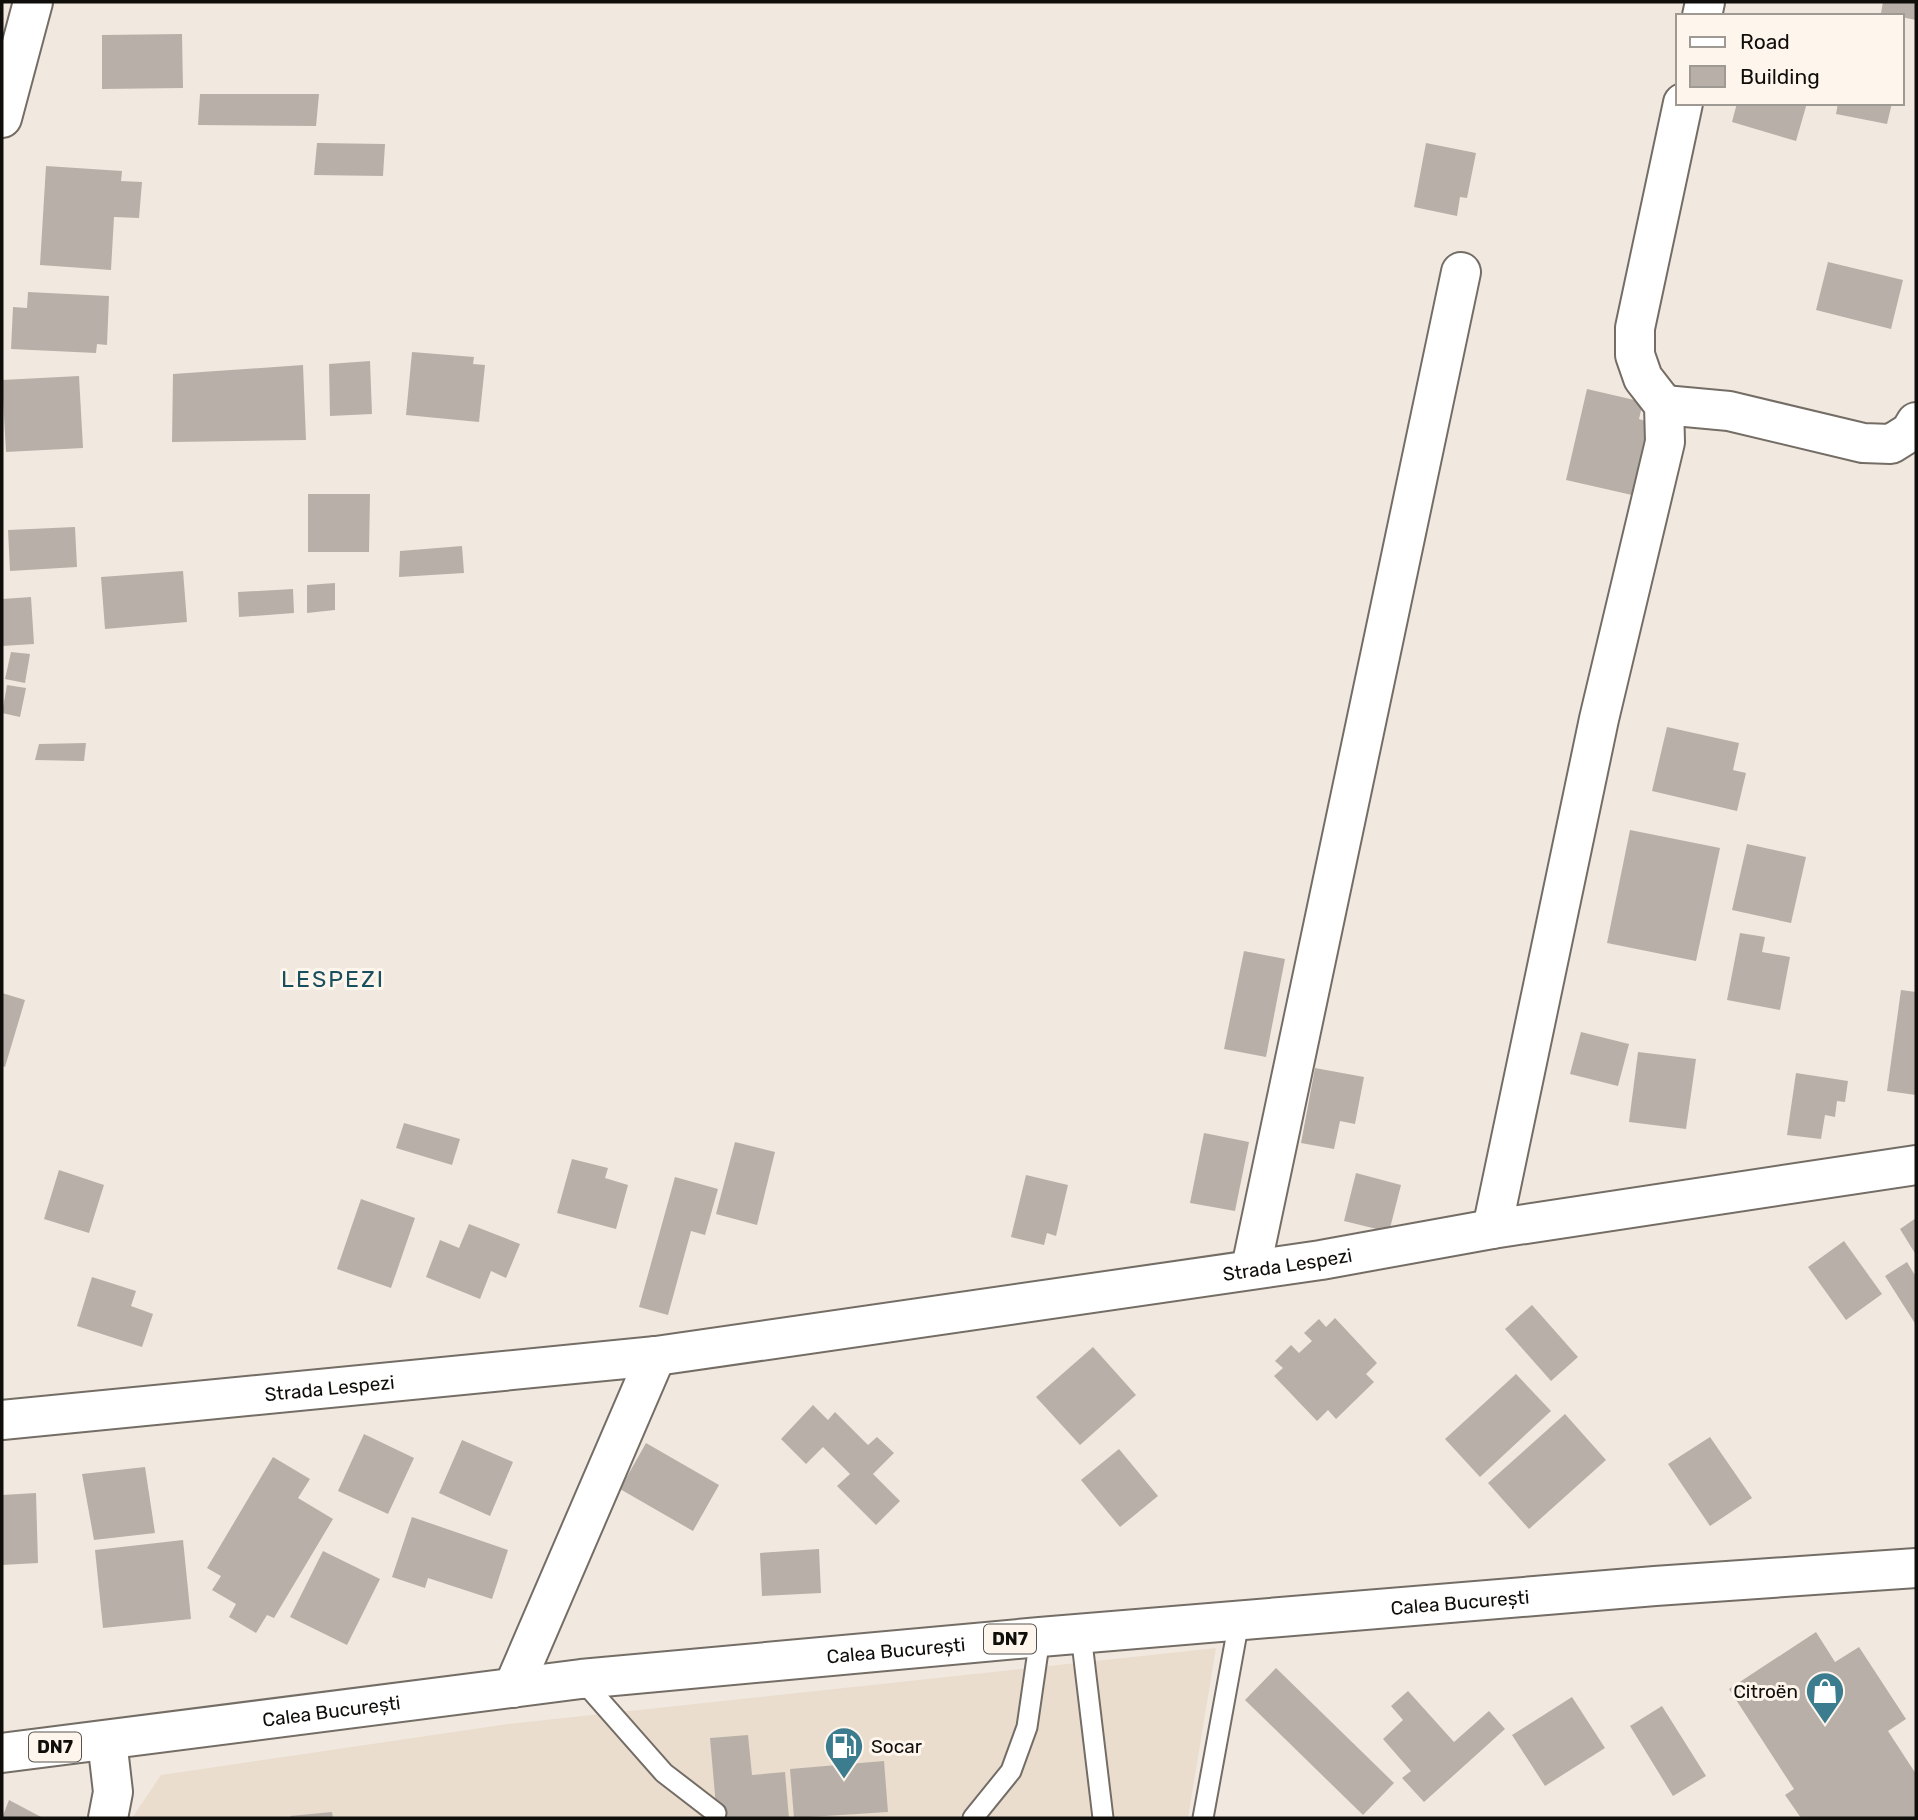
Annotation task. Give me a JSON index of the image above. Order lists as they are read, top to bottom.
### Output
{
  "streets": {
    "main road": ["Strada Lespezi", "Calea București", "DN7"]
  },
  "districts": ["LESPEZI"],
  "places": {
    "shop": ["Citroën"],
    "fuel station": ["Socar"]
  },
  "legend": ["Road", "Building"]
}
